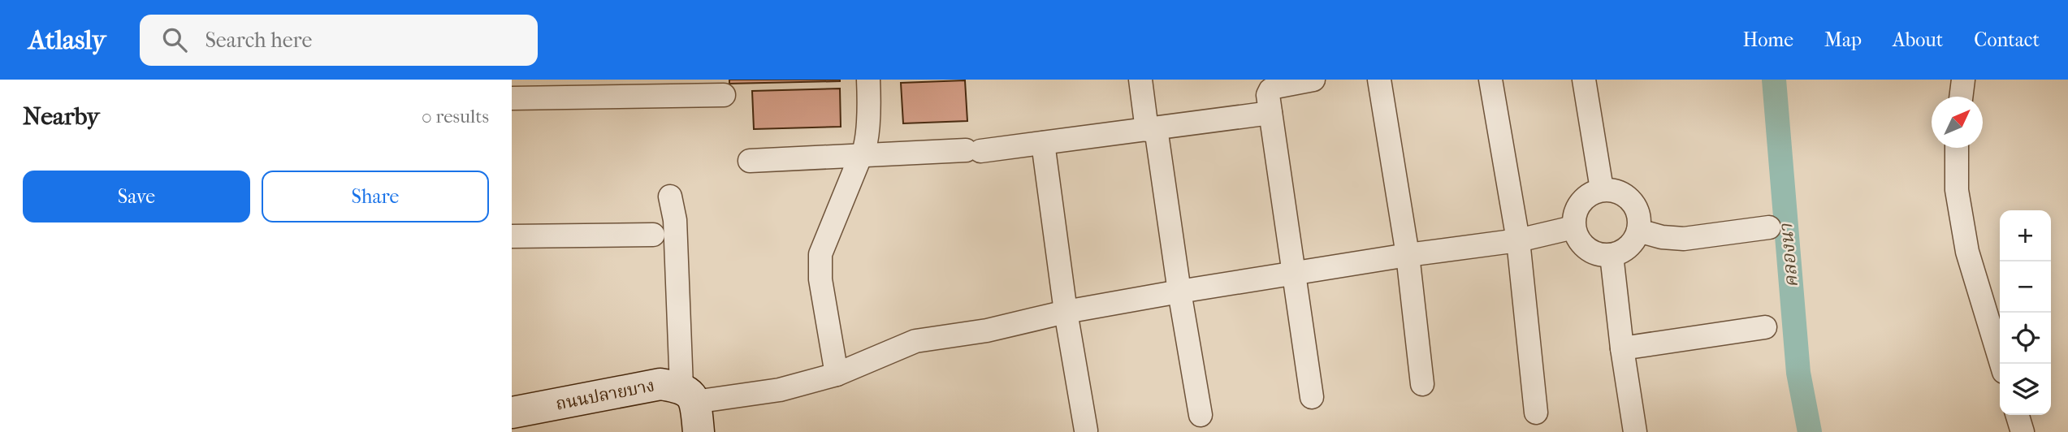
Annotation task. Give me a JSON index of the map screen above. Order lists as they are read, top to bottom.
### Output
{
  "streets": {
    "street": ["ถนนปลายบาง"]
  },
  "water": ["คลองนา"],
  "north": "top right",
  "page": {
    "header": "Atlasly",
    "search": "Search here",
    "nav": [
      "Home",
      "Map",
      "About",
      "Contact"
    ],
    "heading": ["Nearby", "0 results"],
    "buttons": ["Save", "Share"],
    "map_buttons": ["+", "−"]
  }
}
